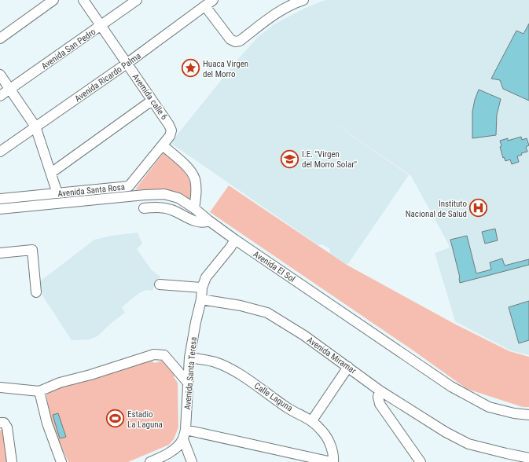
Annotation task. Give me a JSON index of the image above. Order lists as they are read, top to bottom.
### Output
{
  "streets": {
    "street": [
      "Avenida San Pedro",
      "Avenida Ricardo Palma",
      "Avemida calle 6",
      "Avenida Santa Rosa",
      "Avenida El Sol",
      "Avenida Miramar",
      "Avenida Santa Teresa",
      "Calle Laguna"
    ]
  },
  "crossings": [
    ["Avenida San Pedro", "Avemida calle 6"],
    ["Avenida Ricardo Palma", "Avemida calle 6"],
    ["Avemida calle 6", "Avenida Santa Rosa"],
    ["Avenida El Sol", "Avenida Santa Teresa"],
    ["Avenida Miramar", "Avenida Santa Teresa"],
    ["Avenida Santa Teresa", "Calle Laguna"]
  ],
  "places": {
    "place": ["Huaca Virgen del Morro"],
    "school or university": ["I.E. \"Virgen del Morro Solar\""],
    "hospital": ["Instituto Nacional de Salud"],
    "sports": ["Estadio La Laguna"]
  }
}
